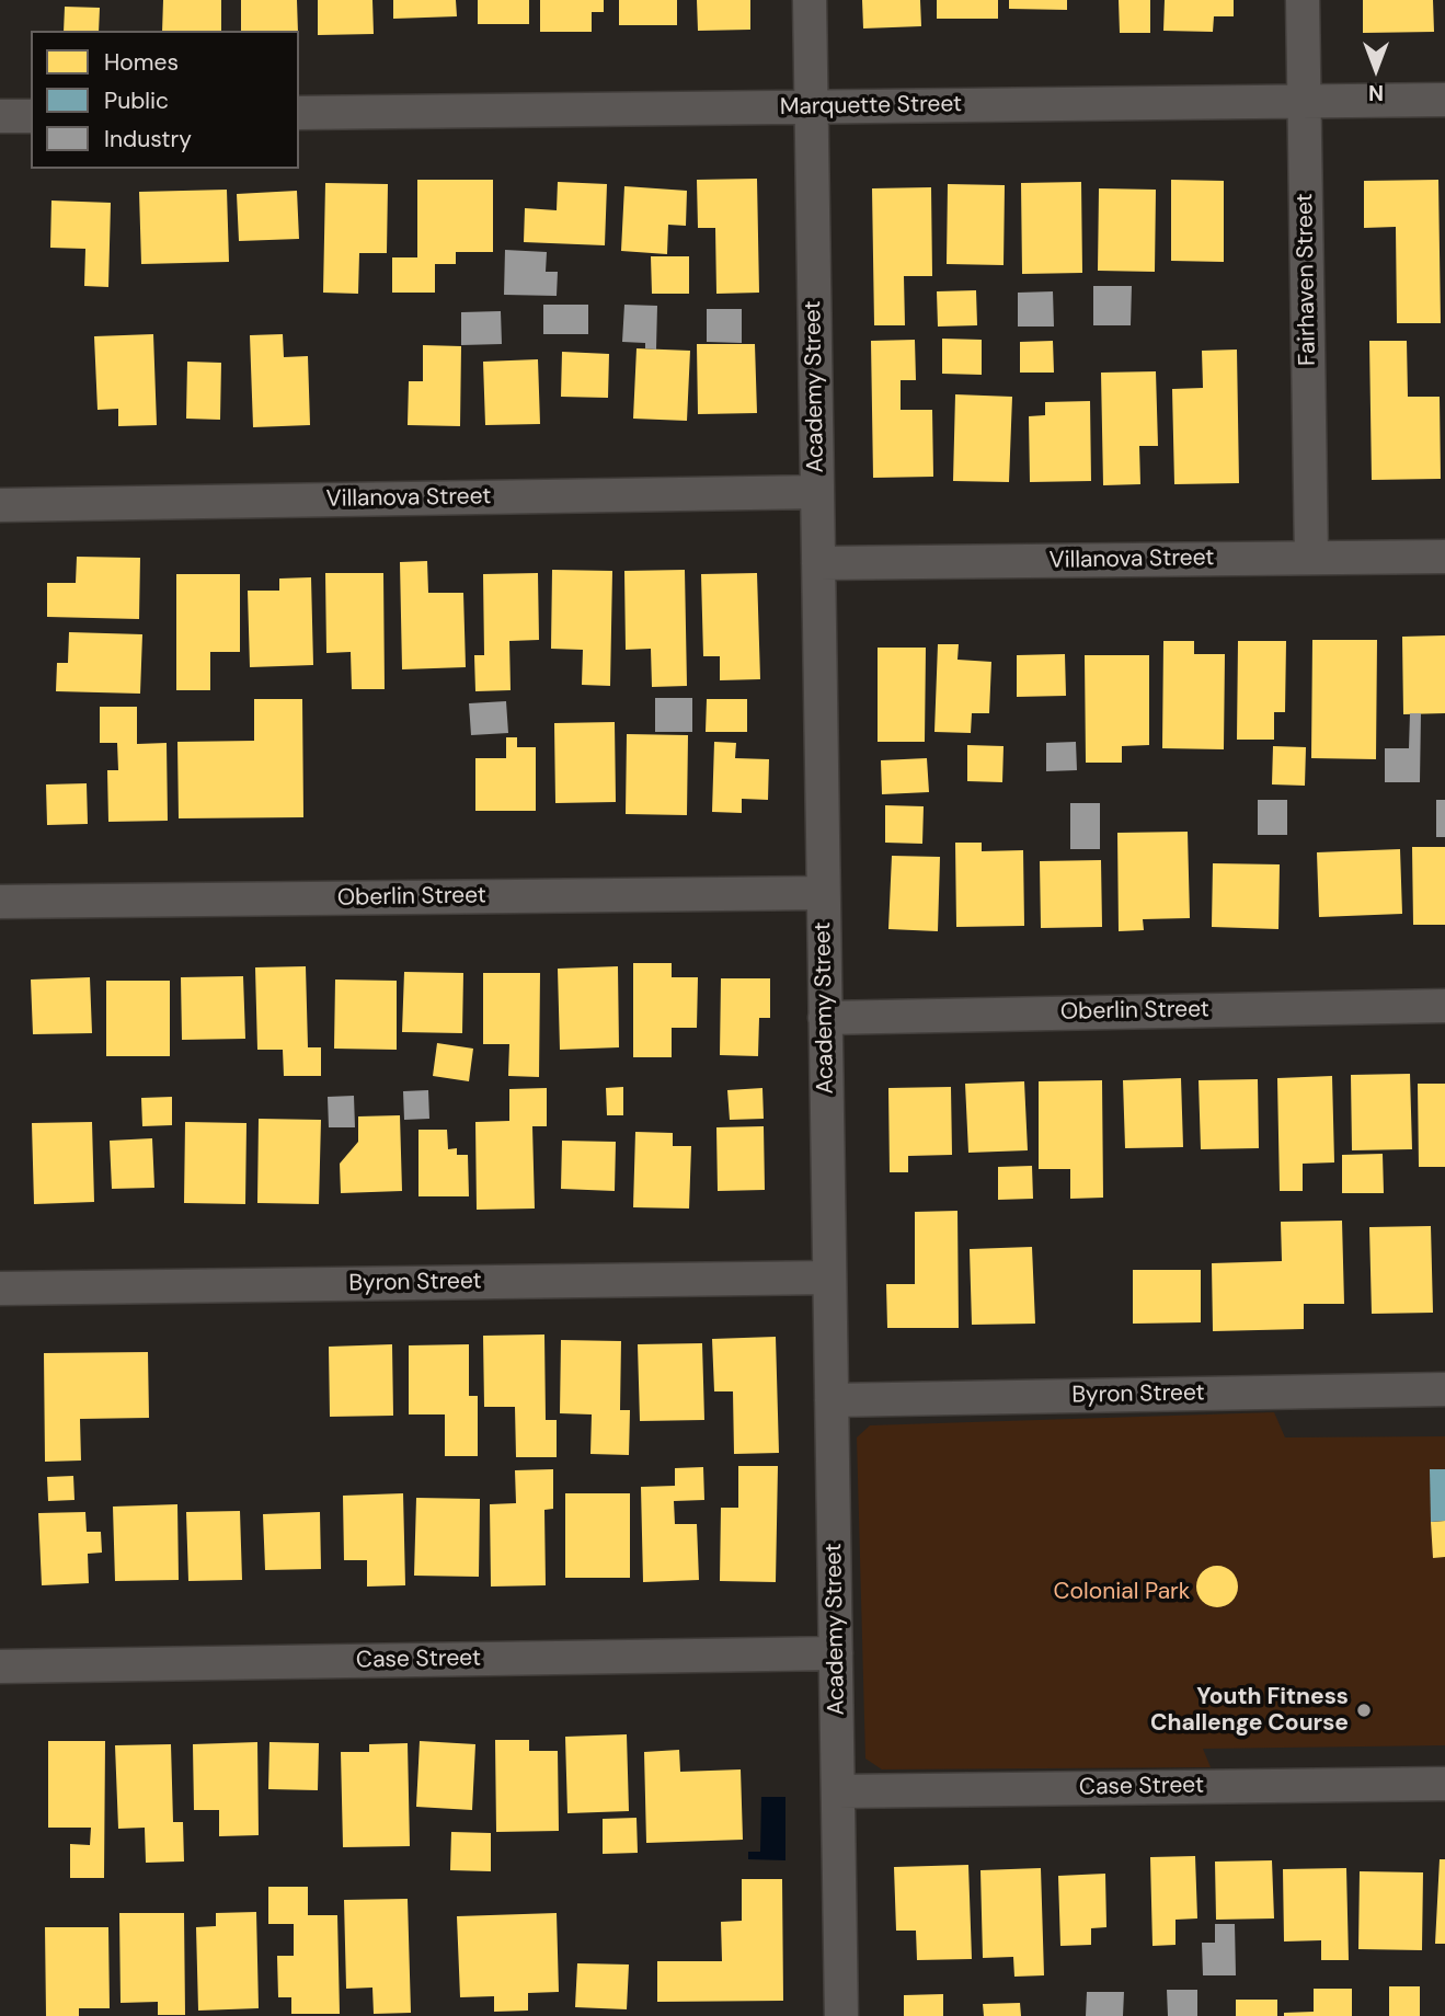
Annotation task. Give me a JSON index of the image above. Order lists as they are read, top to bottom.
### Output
{
  "streets": {
    "street": [
      "Marquette Street",
      "Fairhaven Street",
      "Academy Street",
      "Villanova Street",
      "Oberlin Street",
      "Byron Street",
      "Case Street"
    ]
  },
  "crossings": [
    ["Marquette Street", "Fairhaven Street"],
    ["Marquette Street", "Academy Street"],
    ["Fairhaven Street", "Villanova Street"],
    ["Academy Street", "Villanova Street"],
    ["Academy Street", "Oberlin Street"],
    ["Academy Street", "Byron Street"],
    ["Academy Street", "Case Street"]
  ],
  "parks": ["Colonial Park"],
  "places": ["Youth Fitness Challenge Course"],
  "legend": ["Homes", "Public", "Industry"],
  "north": "bottom"
}
